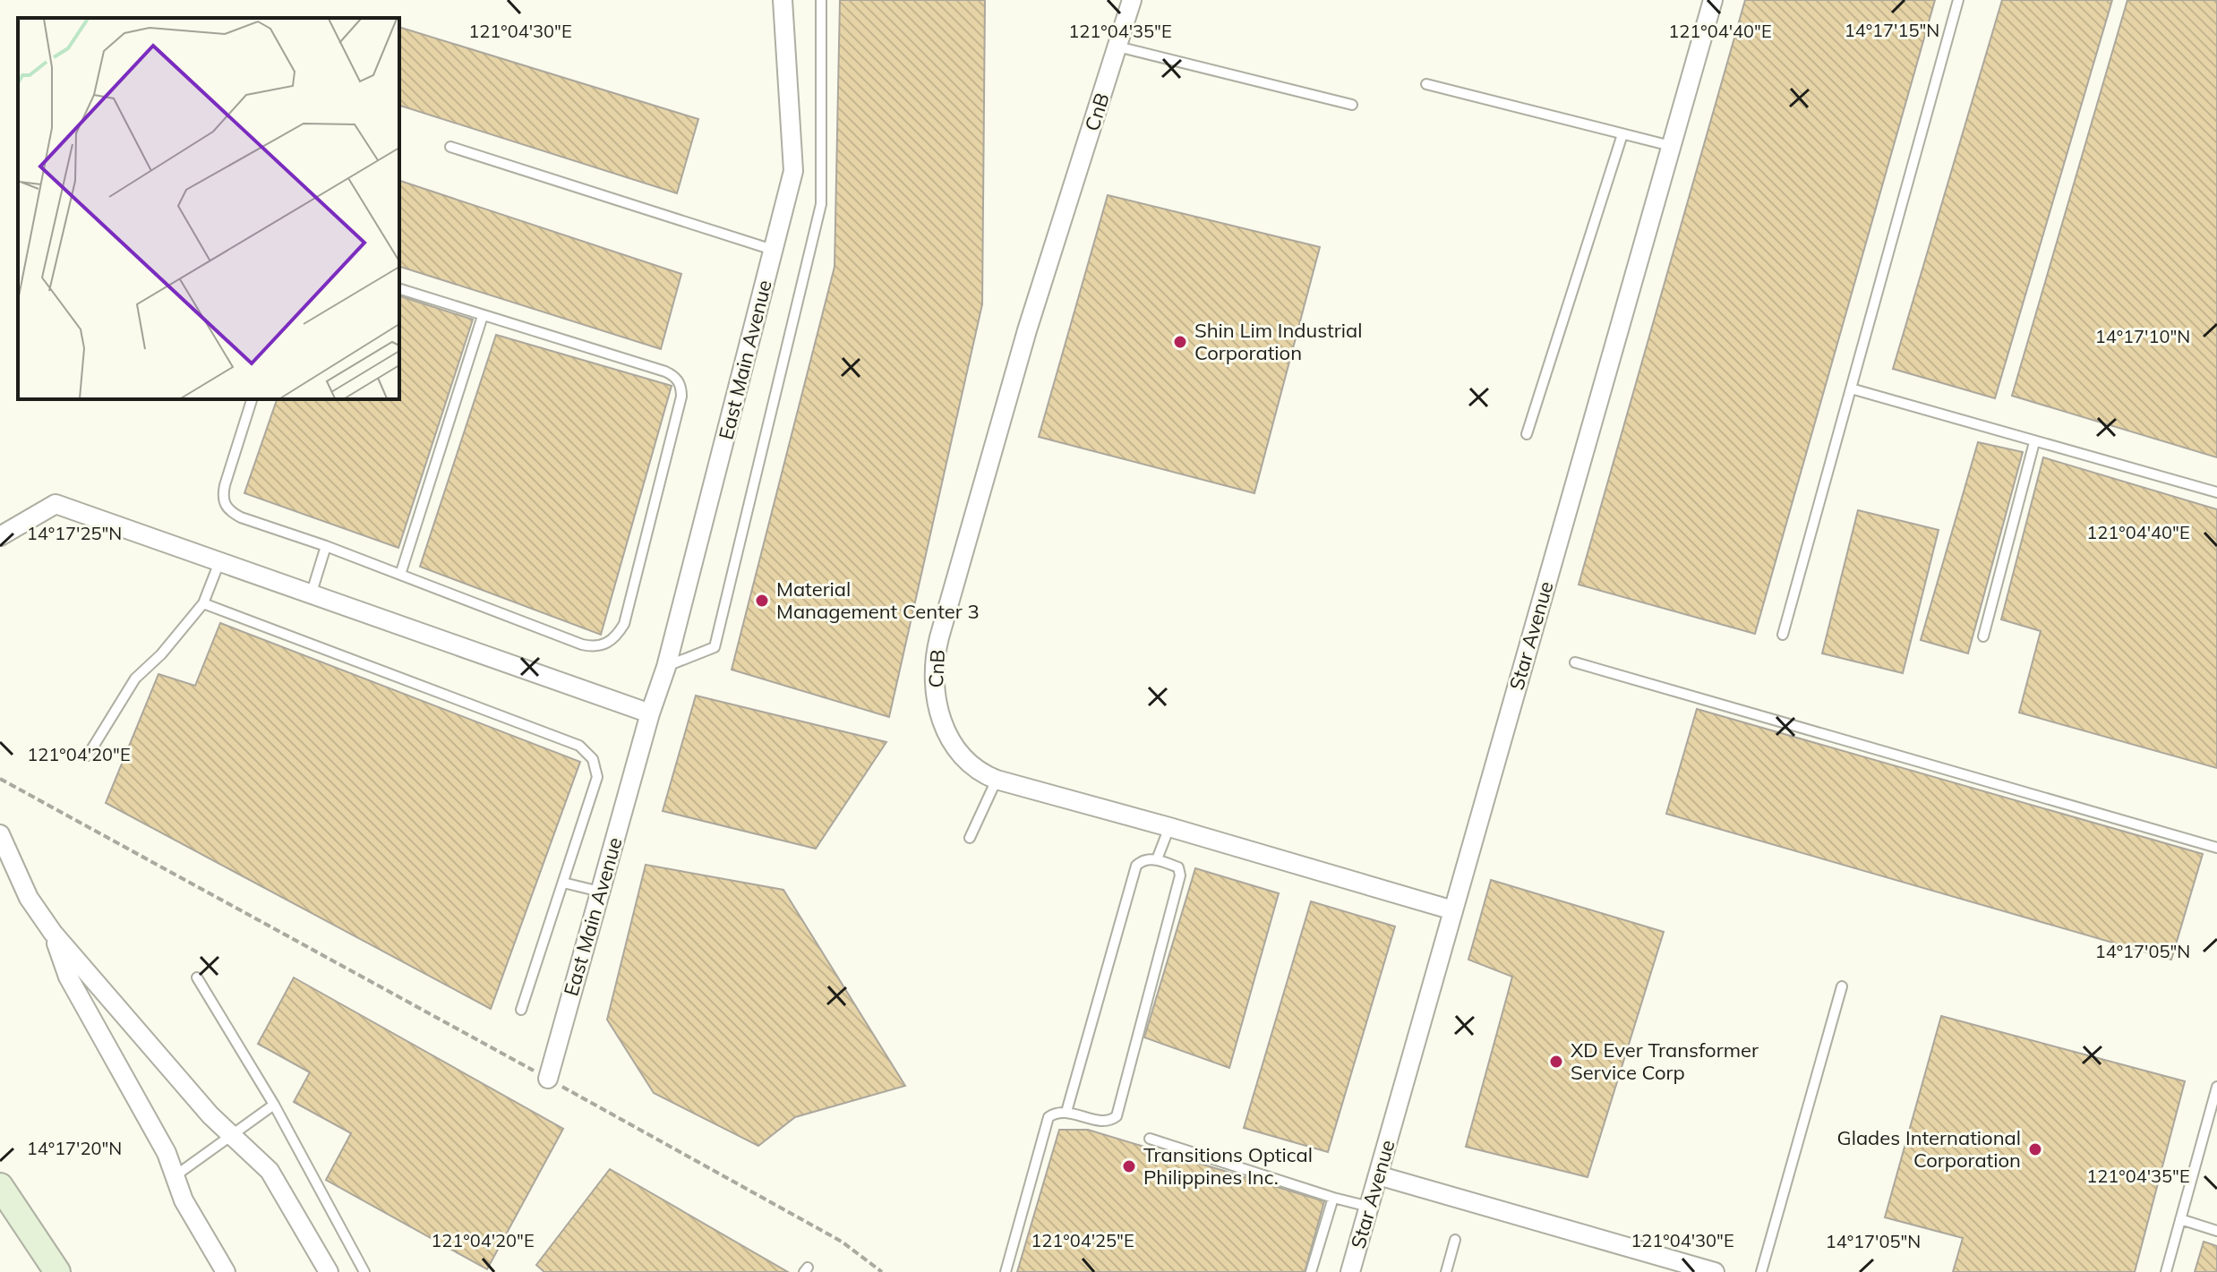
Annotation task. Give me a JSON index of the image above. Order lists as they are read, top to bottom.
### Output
{
  "streets": {
    "street": ["CnB", "East Main Avenue", "Star Avenue"]
  },
  "crossings": [
    ["CnB", "Star Avenue"]
  ],
  "places": [
    "Shin Lim Industrial Corporation",
    "Material Management Center 3",
    "XD Ever Transformer Service Corp",
    "Glades International Corporation",
    "Transitions Optical Philippines Inc."
  ],
  "coordinates": [
    "14°17'15\"N",
    "121°04'30\"E",
    "121°04'35\"E",
    "121°04'40\"E",
    "14°17'10\"N",
    "14°17'25\"N",
    "121°04'20\"E",
    "14°17'05\"N",
    "14°17'20\"N",
    "121°04'25\"E"
  ]
}
